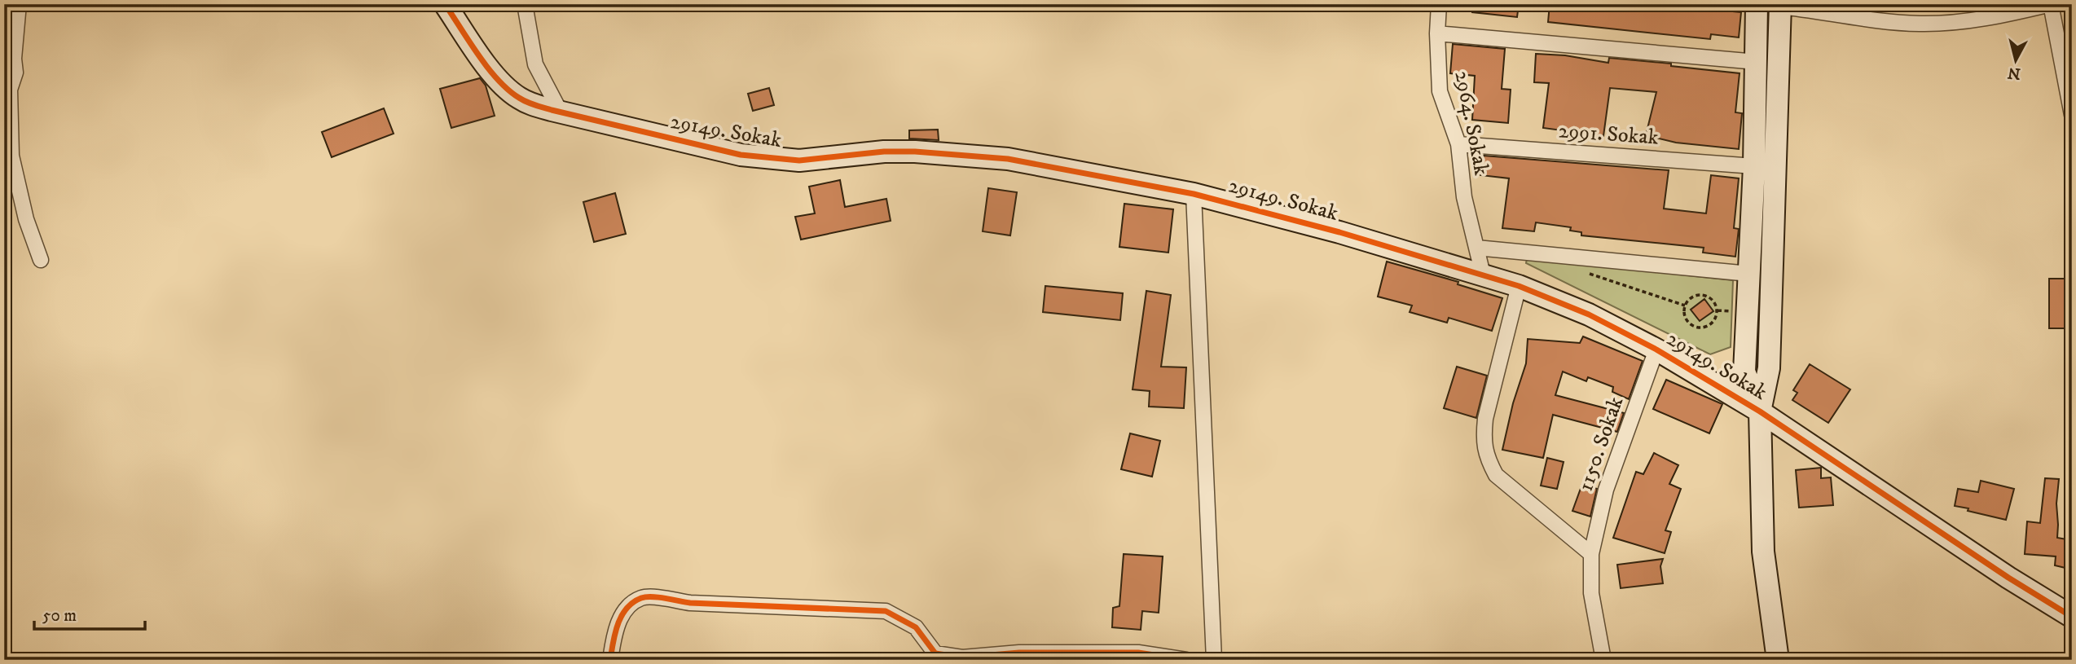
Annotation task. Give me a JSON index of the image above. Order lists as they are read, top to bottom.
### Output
{
  "streets": {
    "street": [
      "2964. Sokak",
      "29149. Sokak",
      "2991. Sokak",
      "1150. Sokak"
    ]
  },
  "crossings": [
    ["2964. Sokak", "29149. Sokak"],
    ["2964. Sokak", "2991. Sokak"],
    ["29149. Sokak", "1150. Sokak"]
  ],
  "scale_bar": "50 m",
  "north": "bottom"
}
